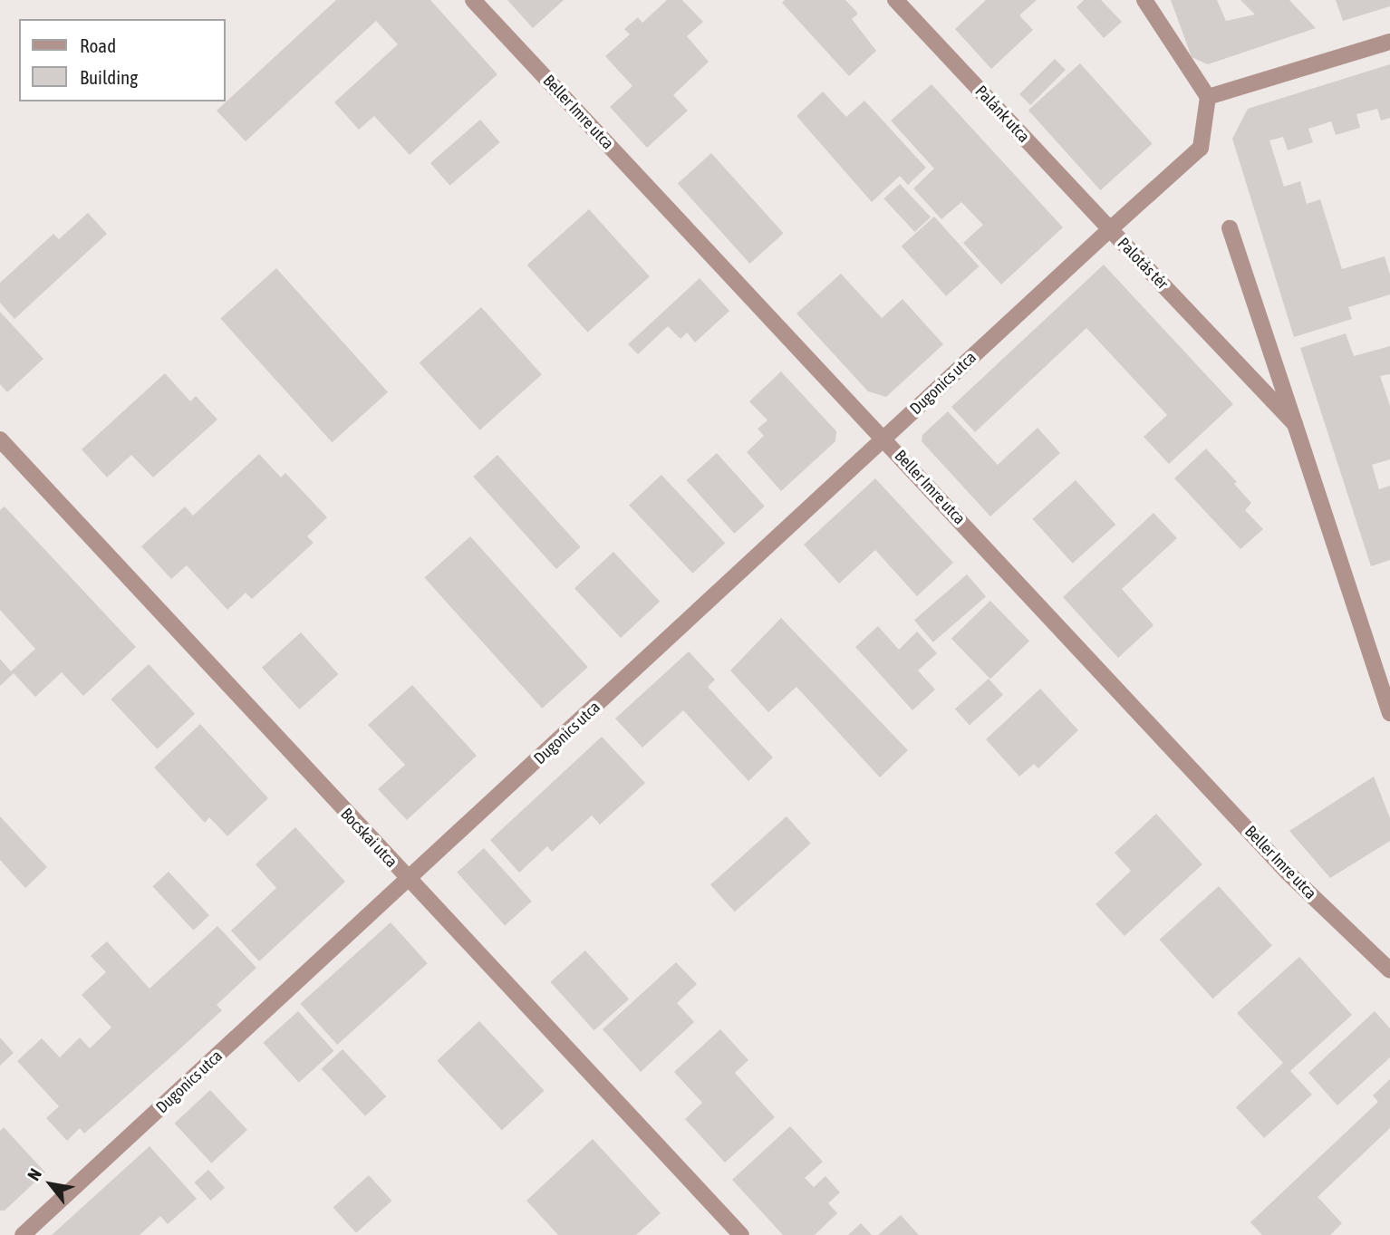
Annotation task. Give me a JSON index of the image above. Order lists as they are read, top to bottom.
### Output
{
  "streets": {
    "street": [
      "Beller Imre utca",
      "Palánk utca",
      "Palotás tér",
      "Dugonics utca",
      "Bocskai utca"
    ]
  },
  "crossings": [
    ["Beller Imre utca", "Dugonics utca"],
    ["Palánk utca", "Palotás tér"],
    ["Palánk utca", "Dugonics utca"],
    ["Palotás tér", "Dugonics utca"],
    ["Dugonics utca", "Bocskai utca"]
  ],
  "legend": ["Road", "Building"],
  "north": "top left"
}
